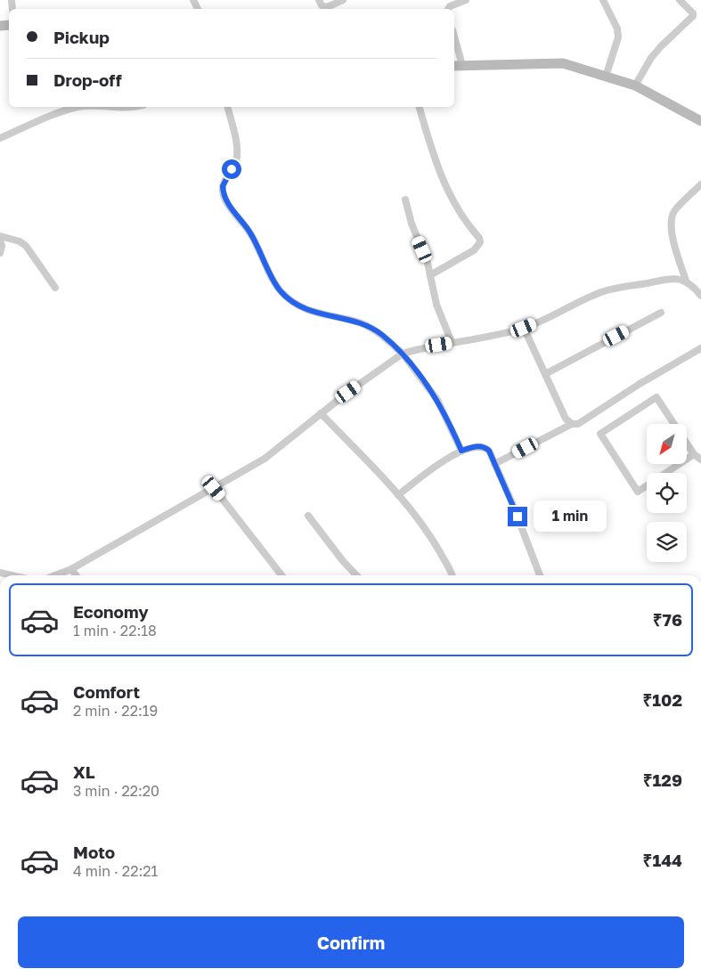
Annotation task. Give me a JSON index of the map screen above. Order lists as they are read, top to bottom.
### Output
{
  "north": "bottom left",
  "page": {
    "banner": ["Pickup", "Drop-off"],
    "bubble": "1 min",
    "list": [
      {
        "name": "Economy",
        "note": "1 min · 22:18",
        "value": "₹76"
      },
      {
        "name": "Comfort",
        "note": "2 min · 22:19",
        "value": "₹102"
      },
      {
        "name": "XL",
        "note": "3 min · 22:20",
        "value": "₹129"
      },
      {
        "name": "Moto",
        "note": "4 min · 22:21",
        "value": "₹144"
      }
    ],
    "buttons": "Confirm"
  }
}
